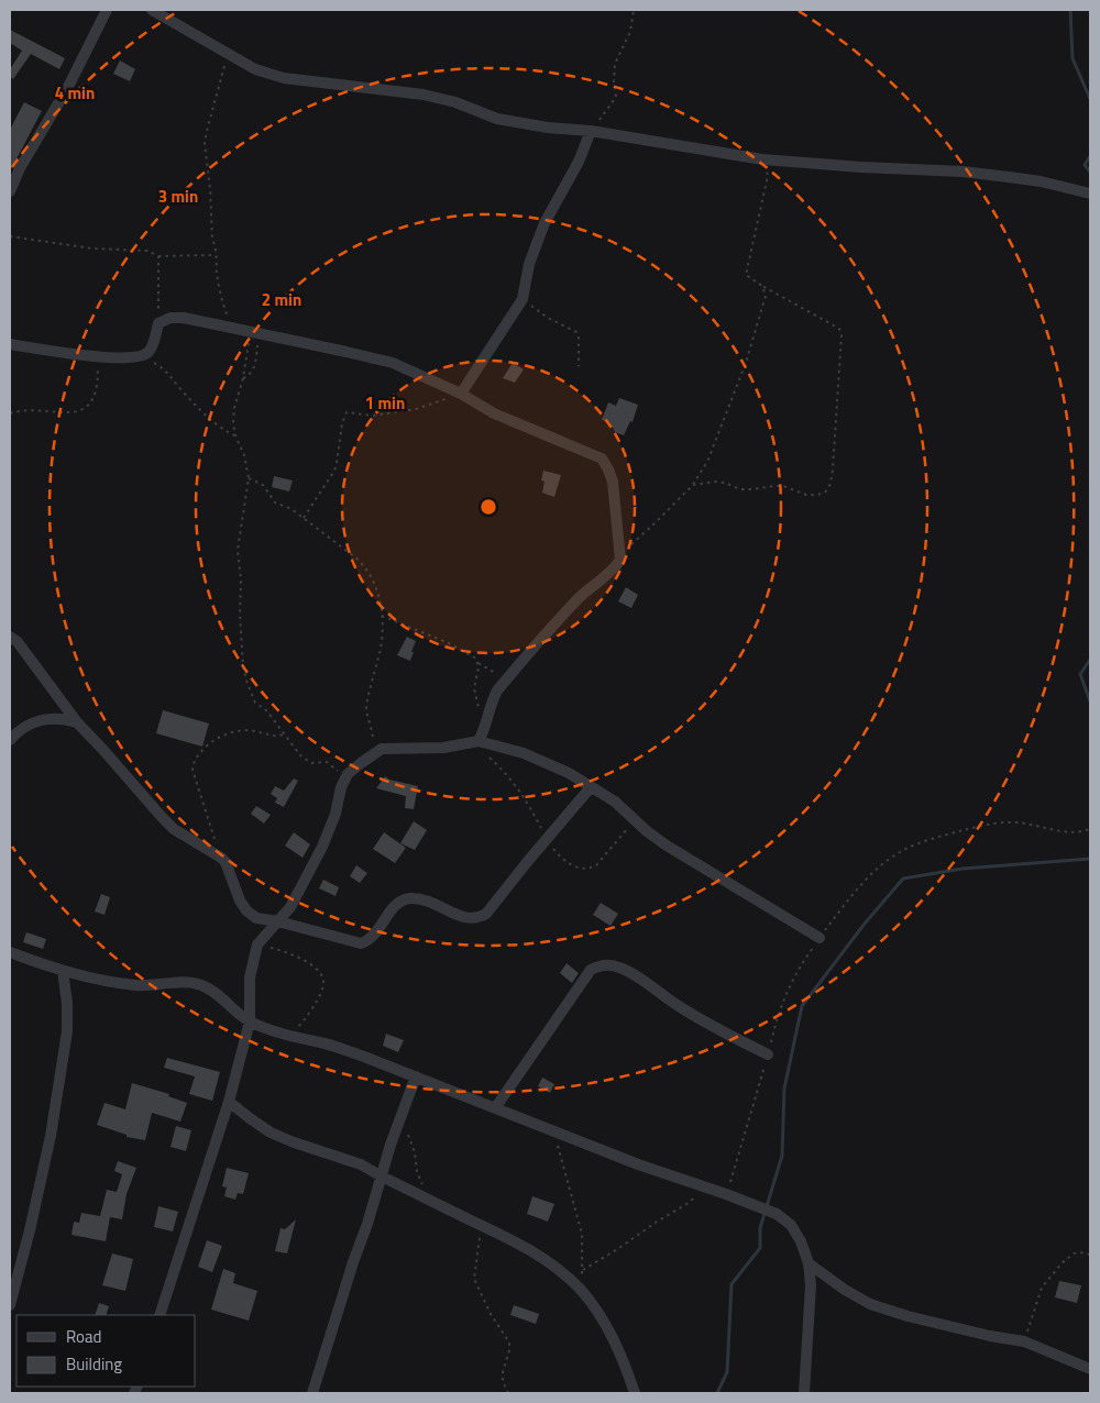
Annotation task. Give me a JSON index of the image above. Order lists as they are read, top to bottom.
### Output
{
  "legend": ["Road", "Building"],
  "rings": [
    "4 min",
    "3 min",
    "2 min",
    "1 min"
  ]
}
